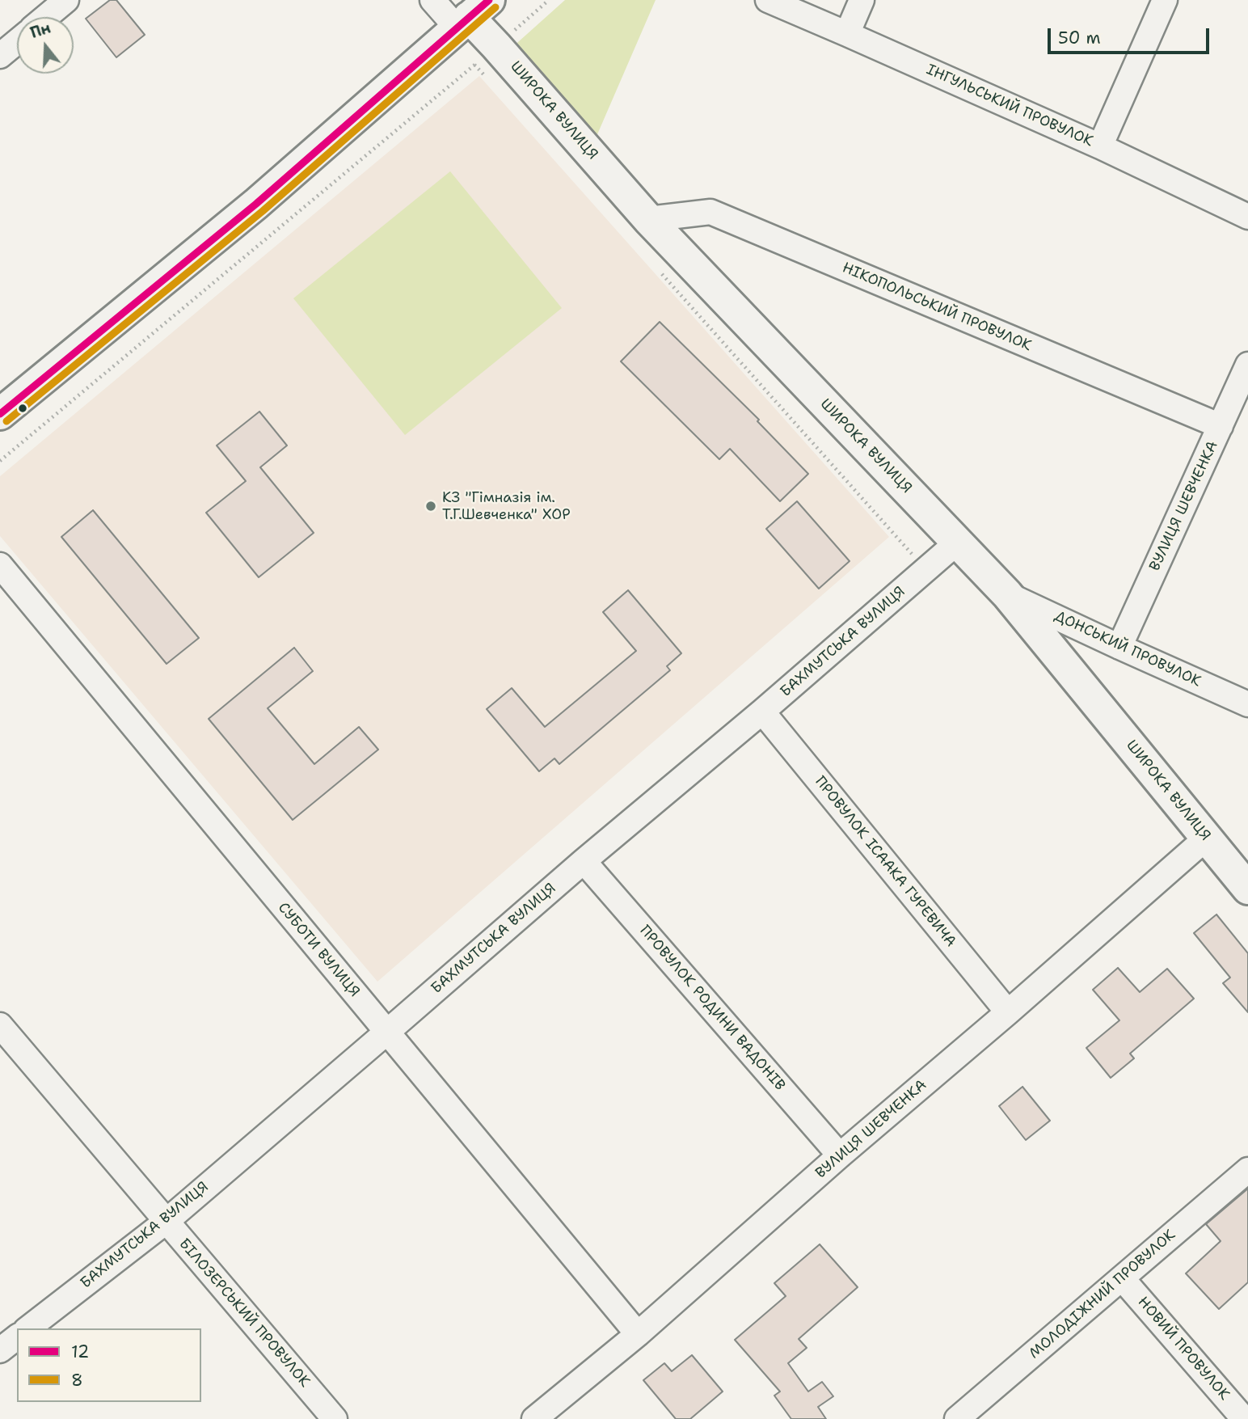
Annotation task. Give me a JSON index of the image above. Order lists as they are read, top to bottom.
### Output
{
  "streets": {
    "street": [
      "ІНГУЛЬСЬКИЙ ПРОВУЛОК",
      "ШИРОКА ВУЛИЦЯ",
      "НІКОПОЛЬСЬКИЙ ПРОВУЛОК",
      "ВУЛИЦЯ ШЕВЧЕНКА",
      "БАХМУТСЬКА ВУЛИЦЯ",
      "ДОНСЬКИЙ ПРОВУЛОК",
      "ПРОВУЛОК ІСААКА ГУРЕВИЧА",
      "СУБОТИ ВУЛИЦЯ",
      "ПРОВУЛОК РОДИНИ ВАДОНІВ",
      "МОЛОДІЖНИЙ ПРОВУЛОК",
      "БІЛОЗЕРСЬКИЙ ПРОВУЛОК",
      "НОВИЙ ПРОВУЛОК"
    ]
  },
  "crossings": [
    ["ШИРОКА ВУЛИЦЯ", "НІКОПОЛЬСЬКИЙ ПРОВУЛОК"],
    ["ШИРОКА ВУЛИЦЯ", "ВУЛИЦЯ ШЕВЧЕНКА"],
    ["ШИРОКА ВУЛИЦЯ", "БАХМУТСЬКА ВУЛИЦЯ"],
    ["ШИРОКА ВУЛИЦЯ", "ДОНСЬКИЙ ПРОВУЛОК"],
    ["НІКОПОЛЬСЬКИЙ ПРОВУЛОК", "ВУЛИЦЯ ШЕВЧЕНКА"],
    ["ВУЛИЦЯ ШЕВЧЕНКА", "ДОНСЬКИЙ ПРОВУЛОК"],
    ["ВУЛИЦЯ ШЕВЧЕНКА", "ПРОВУЛОК ІСААКА ГУРЕВИЧА"],
    ["ВУЛИЦЯ ШЕВЧЕНКА", "СУБОТИ ВУЛИЦЯ"],
    ["ВУЛИЦЯ ШЕВЧЕНКА", "ПРОВУЛОК РОДИНИ ВАДОНІВ"],
    ["БАХМУТСЬКА ВУЛИЦЯ", "ПРОВУЛОК ІСААКА ГУРЕВИЧА"],
    ["БАХМУТСЬКА ВУЛИЦЯ", "СУБОТИ ВУЛИЦЯ"],
    ["БАХМУТСЬКА ВУЛИЦЯ", "ПРОВУЛОК РОДИНИ ВАДОНІВ"],
    ["БАХМУТСЬКА ВУЛИЦЯ", "БІЛОЗЕРСЬКИЙ ПРОВУЛОК"],
    ["МОЛОДІЖНИЙ ПРОВУЛОК", "НОВИЙ ПРОВУЛОК"]
  ],
  "places": ["КЗ \"Гімназія ім. Т.Г.Шевченка\" ХОР"],
  "lines": ["transit line 12", "transit line 8"],
  "legend": ["12", "8"],
  "scale_bar": "50 m",
  "north": "top"
}
